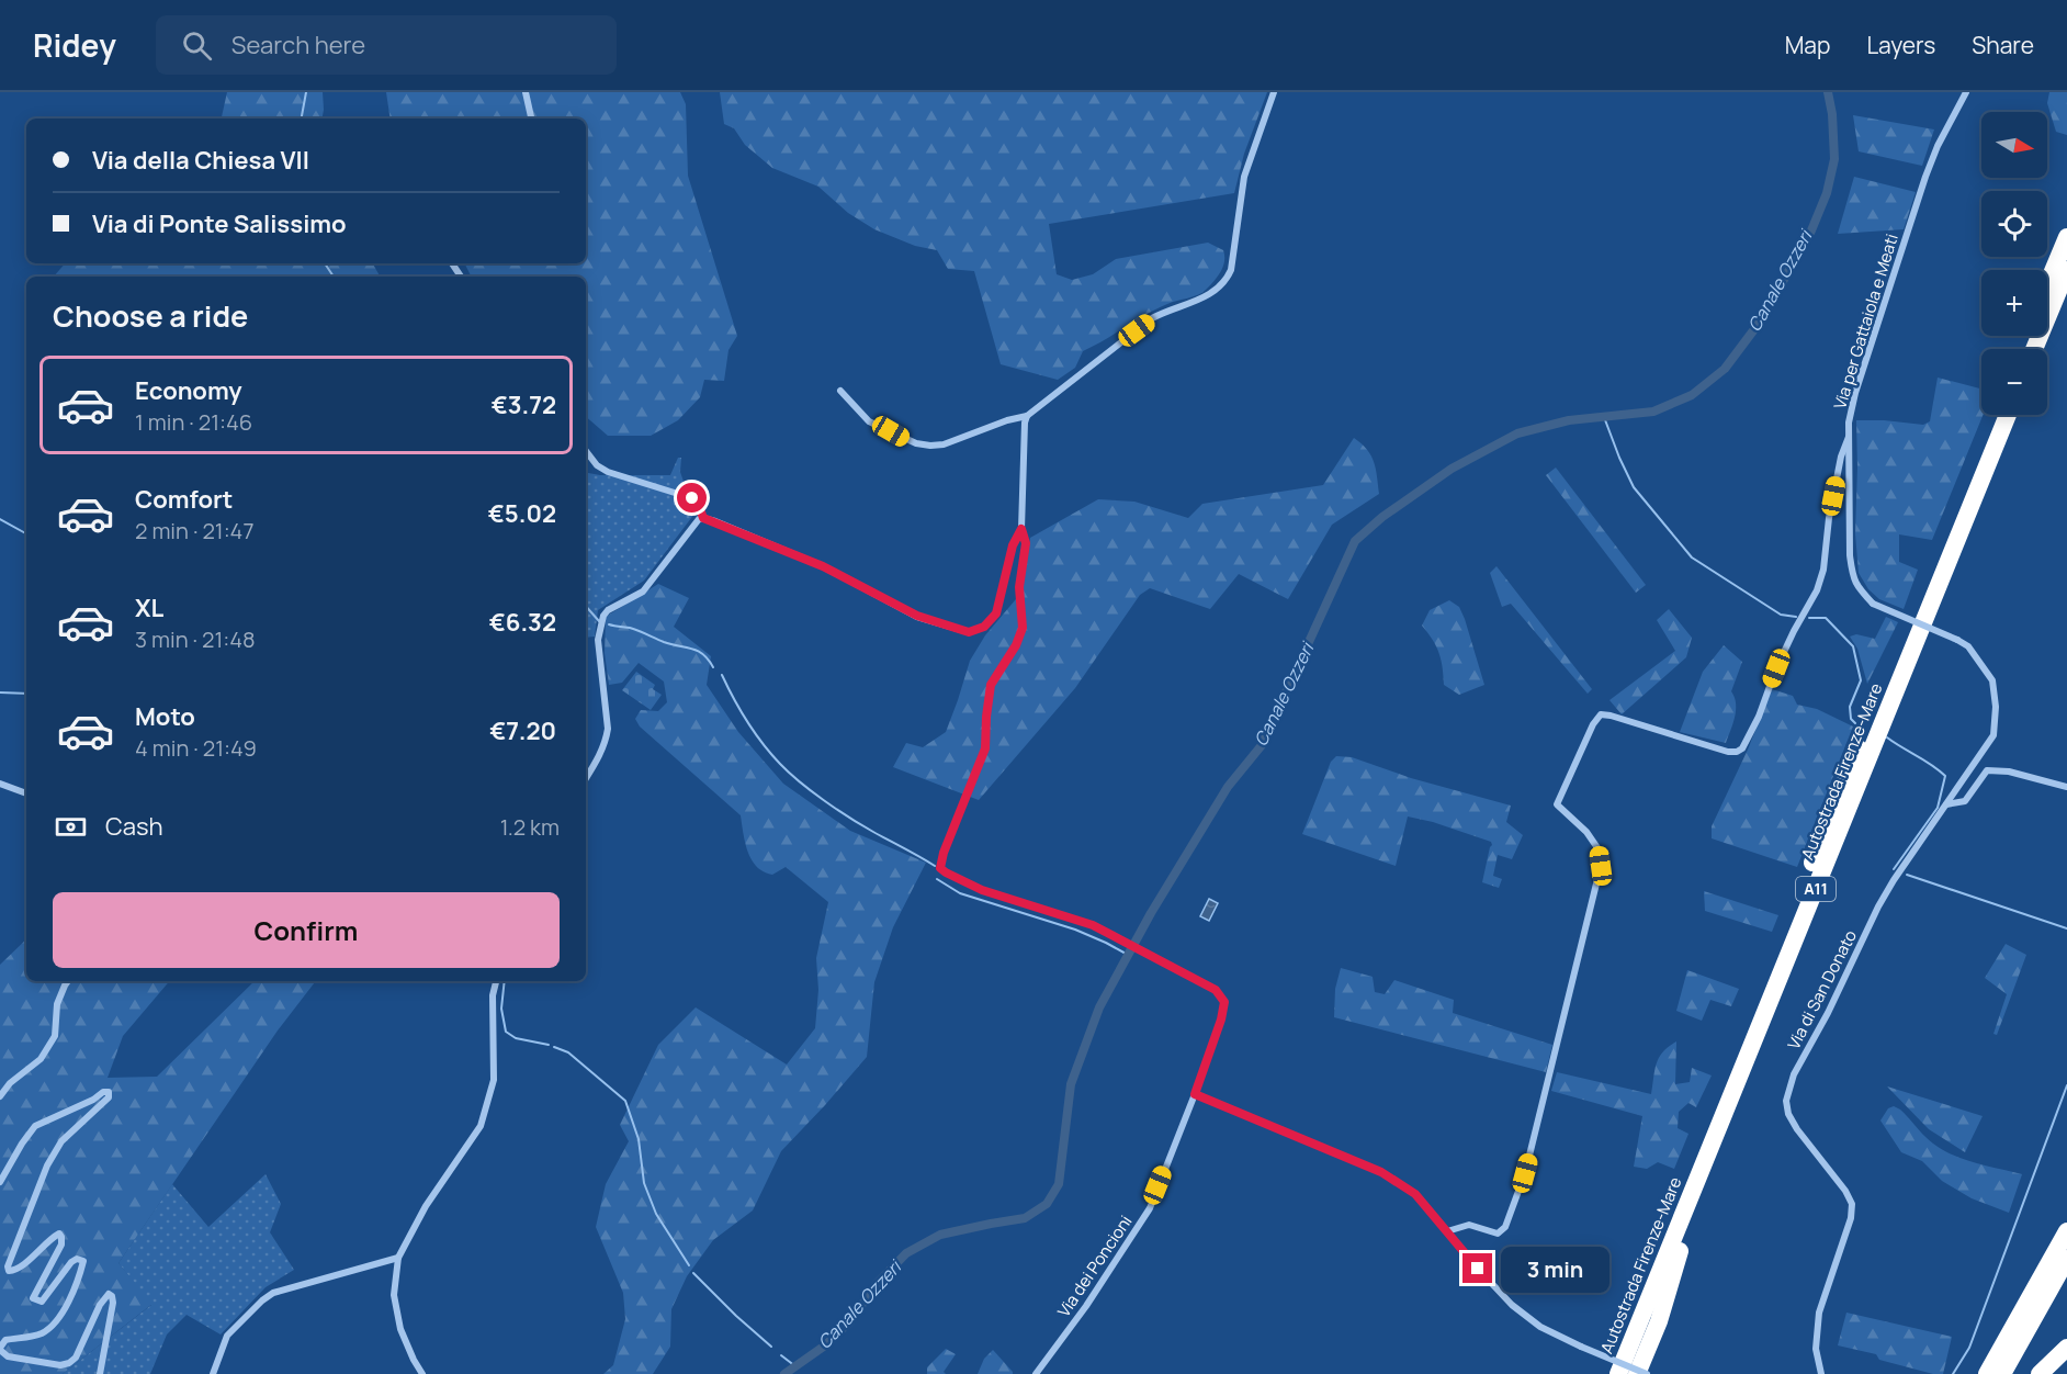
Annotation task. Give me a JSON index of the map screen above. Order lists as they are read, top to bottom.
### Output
{
  "streets": {
    "highway": ["Autostrada Firenze-Mare", "A11"],
    "street": ["Via per Gattaiola e Meati", "Via di San Donato", "Via dei Poncioni"]
  },
  "crossings": [
    ["Via per Gattaiola e Meati", "Via di San Donato"]
  ],
  "water": ["Canale Ozzeri"],
  "north": "right",
  "page": {
    "header": "Ridey",
    "search": "Search here",
    "nav": ["Map", "Layers", "Share"],
    "map_buttons": ["+", "−"],
    "banner": ["Via della Chiesa VII", "Via di Ponte Salissimo"],
    "heading": "Choose a ride",
    "list": [
      {
        "name": "Economy",
        "note": "1 min · 21:46",
        "value": "€3.72"
      },
      {
        "name": "Comfort",
        "note": "2 min · 21:47",
        "value": "€5.02"
      },
      {
        "name": "XL",
        "note": "3 min · 21:48",
        "value": "€6.32"
      },
      {
        "name": "Moto",
        "note": "4 min · 21:49",
        "value": "€7.20"
      }
    ],
    "pay": ["Cash", "1.2 km"],
    "buttons": "Confirm",
    "bubble": "3 min"
  }
}
